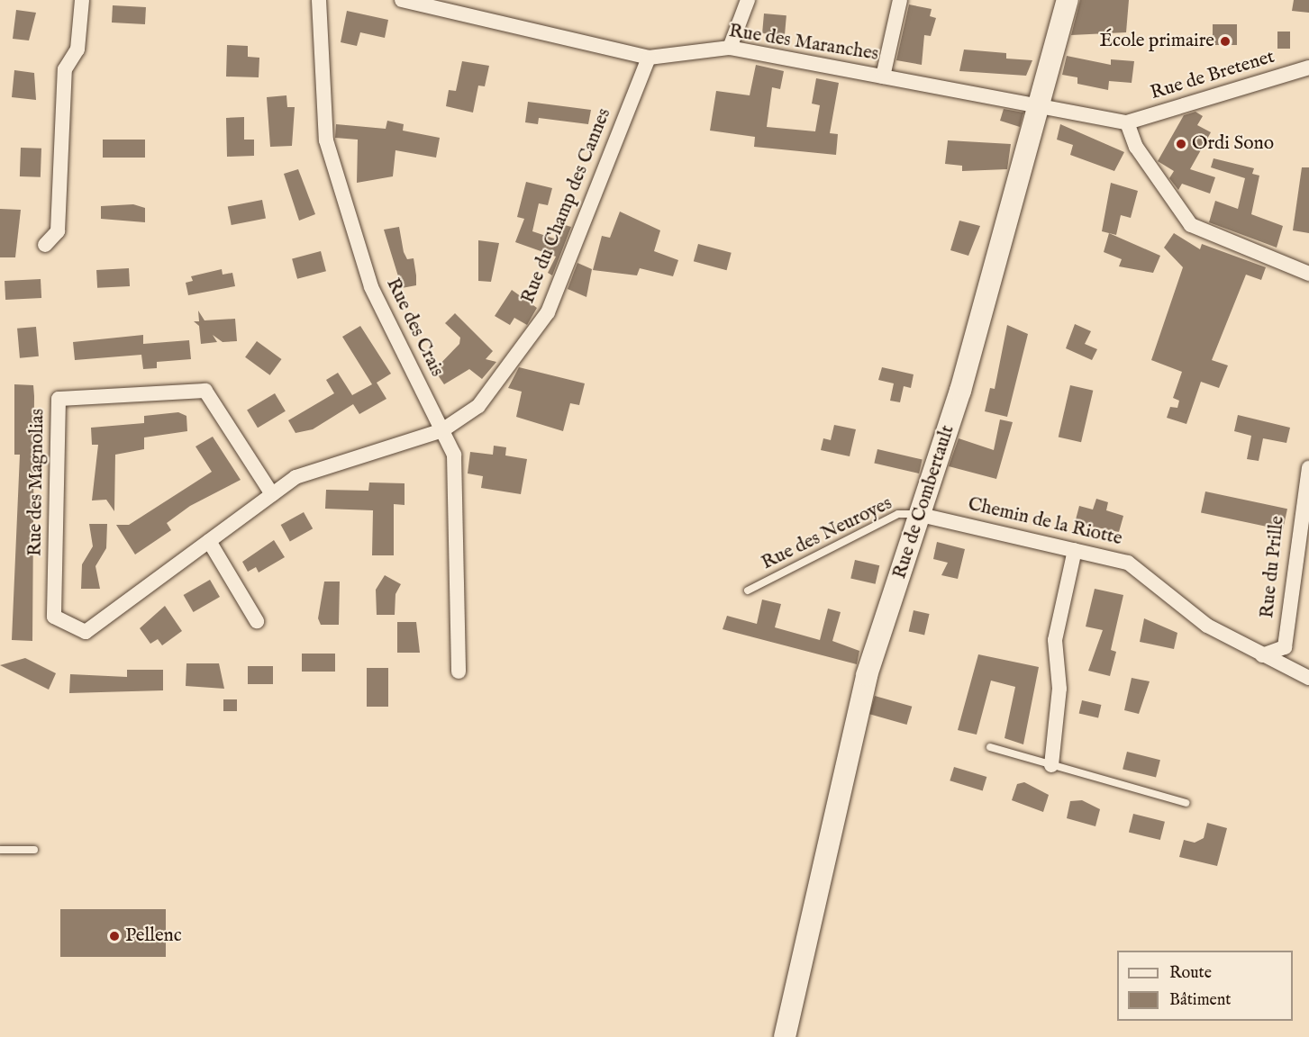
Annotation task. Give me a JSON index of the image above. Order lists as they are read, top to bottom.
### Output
{
  "streets": {
    "street": [
      "Rue des Maranches",
      "Rue de Bretenet",
      "Rue du Champ des Cannes",
      "Rue des Crais",
      "Rue des Magnolias",
      "Rue de Combertault",
      "Chemin de la Riotte",
      "Rue du Prille"
    ],
    "lane": ["Rue des Neuroyes"]
  },
  "crossings": [
    ["Rue des Maranches", "Rue de Bretenet"],
    ["Rue des Maranches", "Rue du Champ des Cannes"],
    ["Rue des Maranches", "Rue de Combertault"],
    ["Rue du Champ des Cannes", "Rue des Crais"],
    ["Rue du Champ des Cannes", "Rue des Magnolias"],
    ["Rue des Crais", "Rue des Magnolias"],
    ["Rue de Combertault", "Chemin de la Riotte"],
    ["Rue de Combertault", "Rue des Neuroyes"],
    ["Chemin de la Riotte", "Rue des Neuroyes"],
    ["Chemin de la Riotte", "Rue du Prille"]
  ],
  "places": ["École primaire", "Ordi Sono", "Pellenc"],
  "legend": ["Route", "Bâtiment"]
}
